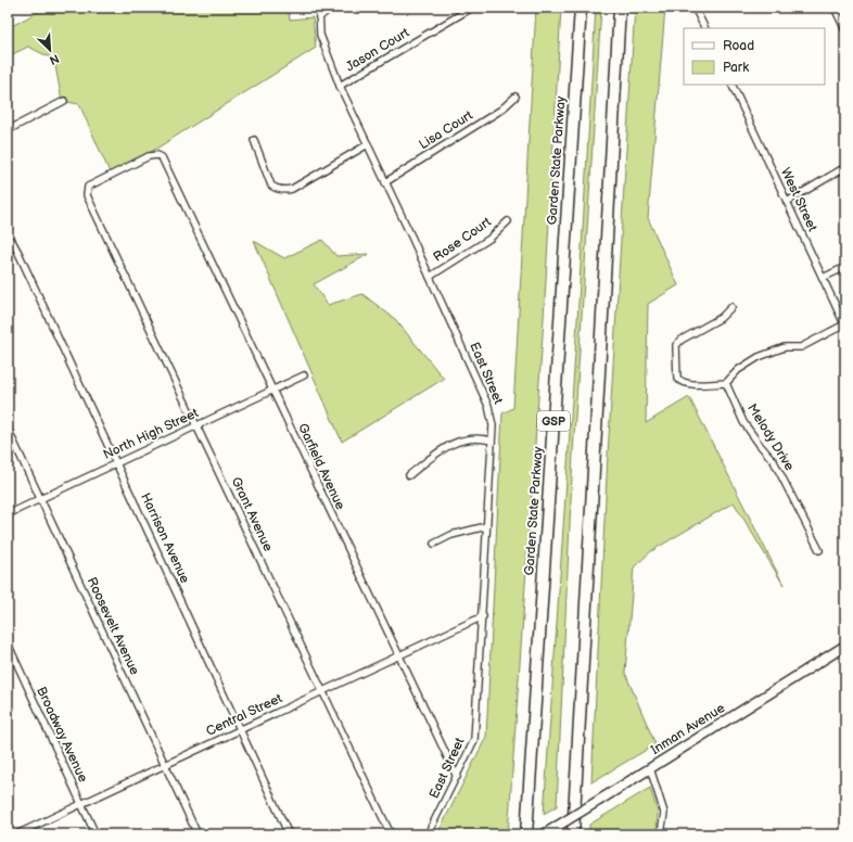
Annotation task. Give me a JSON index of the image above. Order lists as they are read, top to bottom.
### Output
{
  "streets": {
    "highway": ["Garden State Parkway", "GSP"],
    "main road": ["Inman Avenue"],
    "street": [
      "Jason Court",
      "Lisa Court",
      "West Street",
      "Rose Court",
      "East Street",
      "North High Street",
      "Melody Drive",
      "Garfield Avenue",
      "Grant Avenue",
      "Harrison Avenue",
      "Roosevelt Avenue",
      "Central Street",
      "Broadway Avenue"
    ]
  },
  "crossings": [
    ["Jason Court", "East Street"],
    ["Lisa Court", "East Street"],
    ["Rose Court", "East Street"],
    ["East Street", "Garfield Avenue"],
    ["East Street", "Central Street"],
    ["North High Street", "Garfield Avenue"],
    ["North High Street", "Grant Avenue"],
    ["North High Street", "Harrison Avenue"],
    ["North High Street", "Roosevelt Avenue"],
    ["Garfield Avenue", "Grant Avenue"],
    ["Garfield Avenue", "Central Street"],
    ["Grant Avenue", "Central Street"],
    ["Harrison Avenue", "Central Street"],
    ["Roosevelt Avenue", "Central Street"],
    ["Central Street", "Broadway Avenue"]
  ],
  "legend": ["Road", "Park"],
  "north": "bottom right"
}
